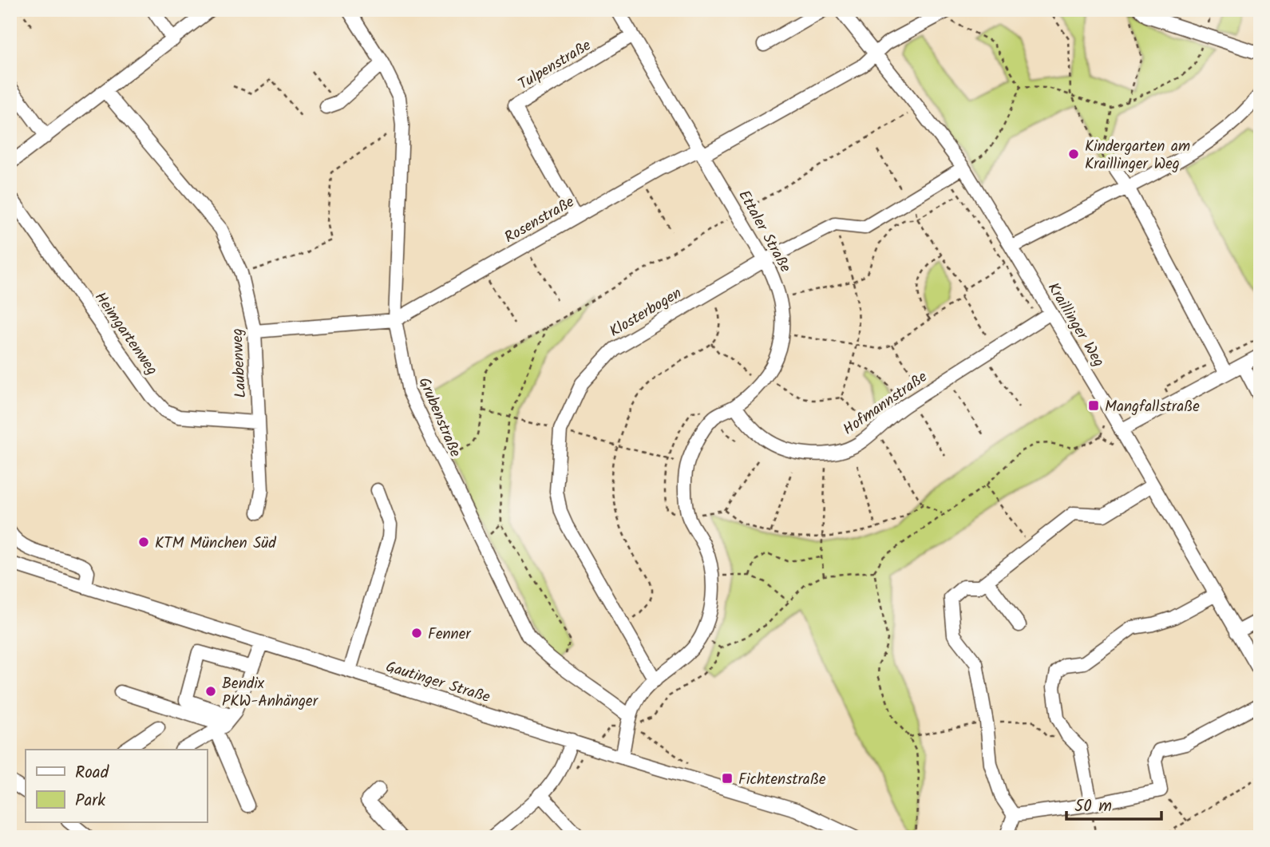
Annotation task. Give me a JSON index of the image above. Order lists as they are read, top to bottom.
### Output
{
  "streets": {
    "street": [
      "Tulpenstraße",
      "Rosenstraße",
      "Ettaler Straße",
      "Klosterbogen",
      "Kraillinger Weg",
      "Heimgartenweg",
      "Laubenweg",
      "Hofmannstraße",
      "Grubenstraße",
      "Gautinger Straße"
    ]
  },
  "crossings": [
    ["Tulpenstraße", "Rosenstraße"],
    ["Tulpenstraße", "Ettaler Straße"],
    ["Rosenstraße", "Ettaler Straße"],
    ["Rosenstraße", "Kraillinger Weg"],
    ["Rosenstraße", "Grubenstraße"],
    ["Ettaler Straße", "Klosterbogen"],
    ["Ettaler Straße", "Hofmannstraße"],
    ["Ettaler Straße", "Grubenstraße"],
    ["Ettaler Straße", "Gautinger Straße"],
    ["Kraillinger Weg", "Hofmannstraße"],
    ["Heimgartenweg", "Laubenweg"]
  ],
  "places": {
    "other": [
      "Kindergarten am Kraillinger Weg",
      "KTM München Süd",
      "Fenner",
      "Bendix PKW-Anhänger"
    ],
    "transit": ["Mangfallstraße", "Fichtenstraße"]
  },
  "legend": ["Road", "Park"],
  "scale_bar": "50 m"
}
